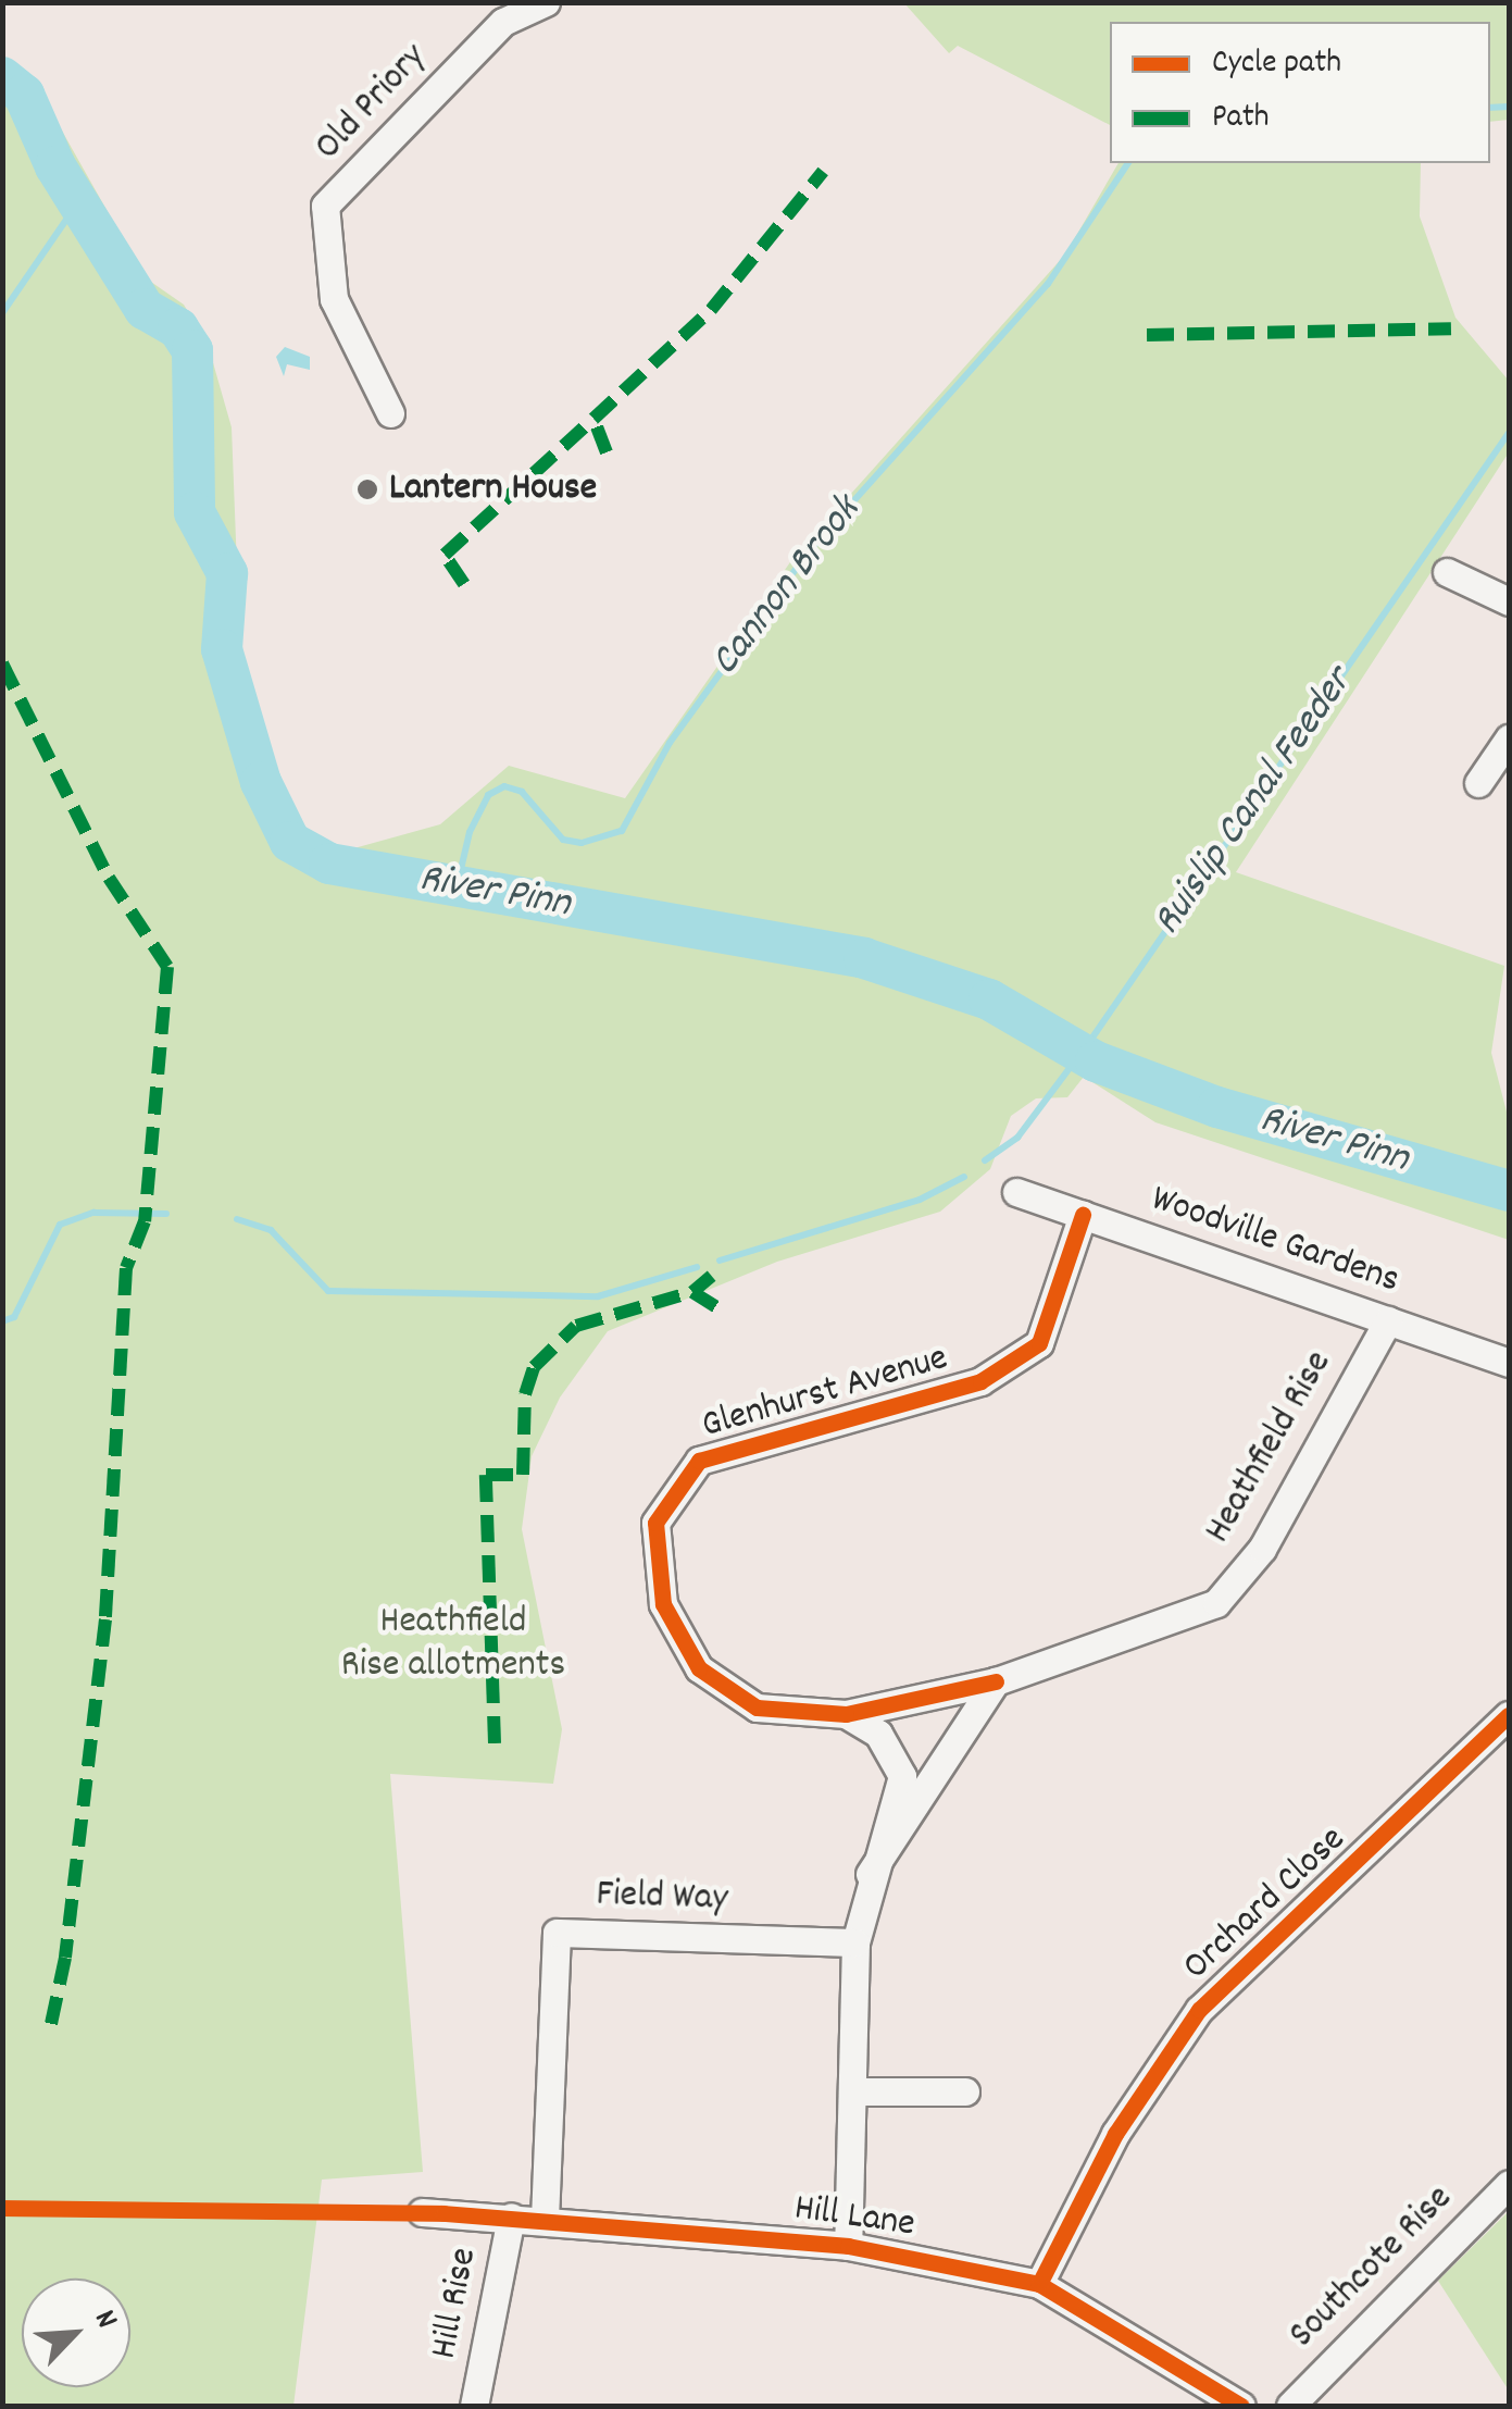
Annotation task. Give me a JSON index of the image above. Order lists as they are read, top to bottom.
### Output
{
  "streets": {
    "street": [
      "Old Priory",
      "Woodville Gardens",
      "Glenhurst Avenue",
      "Heathfield Rise",
      "Field Way",
      "Orchard Close",
      "Hill Lane",
      "Southcote Rise",
      "Hill Rise"
    ]
  },
  "crossings": [
    ["Woodville Gardens", "Glenhurst Avenue"],
    ["Woodville Gardens", "Heathfield Rise"],
    ["Glenhurst Avenue", "Heathfield Rise"],
    ["Field Way", "Hill Lane"],
    ["Orchard Close", "Hill Lane"],
    ["Hill Lane", "Hill Rise"]
  ],
  "water": ["Cannon Brook", "Ruislip Canal Feeder", "River Pinn"],
  "parks": ["Heathfield Rise allotments"],
  "places": ["Lantern House"],
  "legend": ["Cycle path", "Path"],
  "north": "top right"
}
